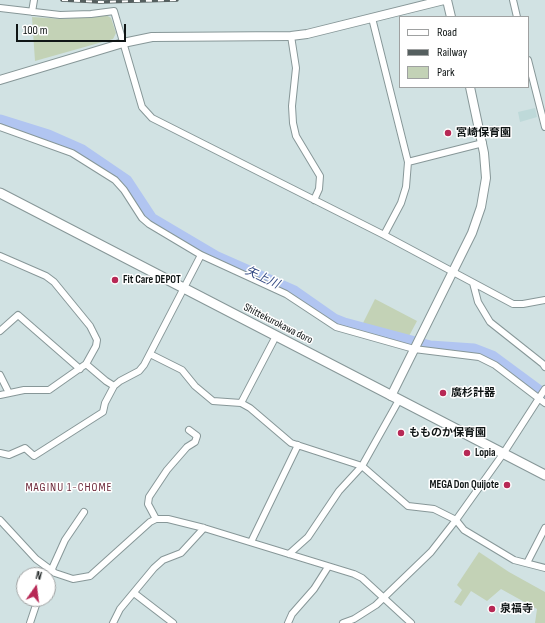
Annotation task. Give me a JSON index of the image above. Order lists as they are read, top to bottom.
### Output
{
  "streets": {
    "main road": ["Shittekurokawa doro"]
  },
  "districts": ["MAGINU 1-CHOME"],
  "water": ["矢上川"],
  "places": [
    "宮崎保育園",
    "Fit Care DEPOT",
    "廣杉計器",
    "もものか保育園",
    "Lopia",
    "MEGA Don Quijote",
    "泉福寺"
  ],
  "legend": ["Road", "Railway", "Park"],
  "scale_bar": "100 m",
  "north": "top"
}
